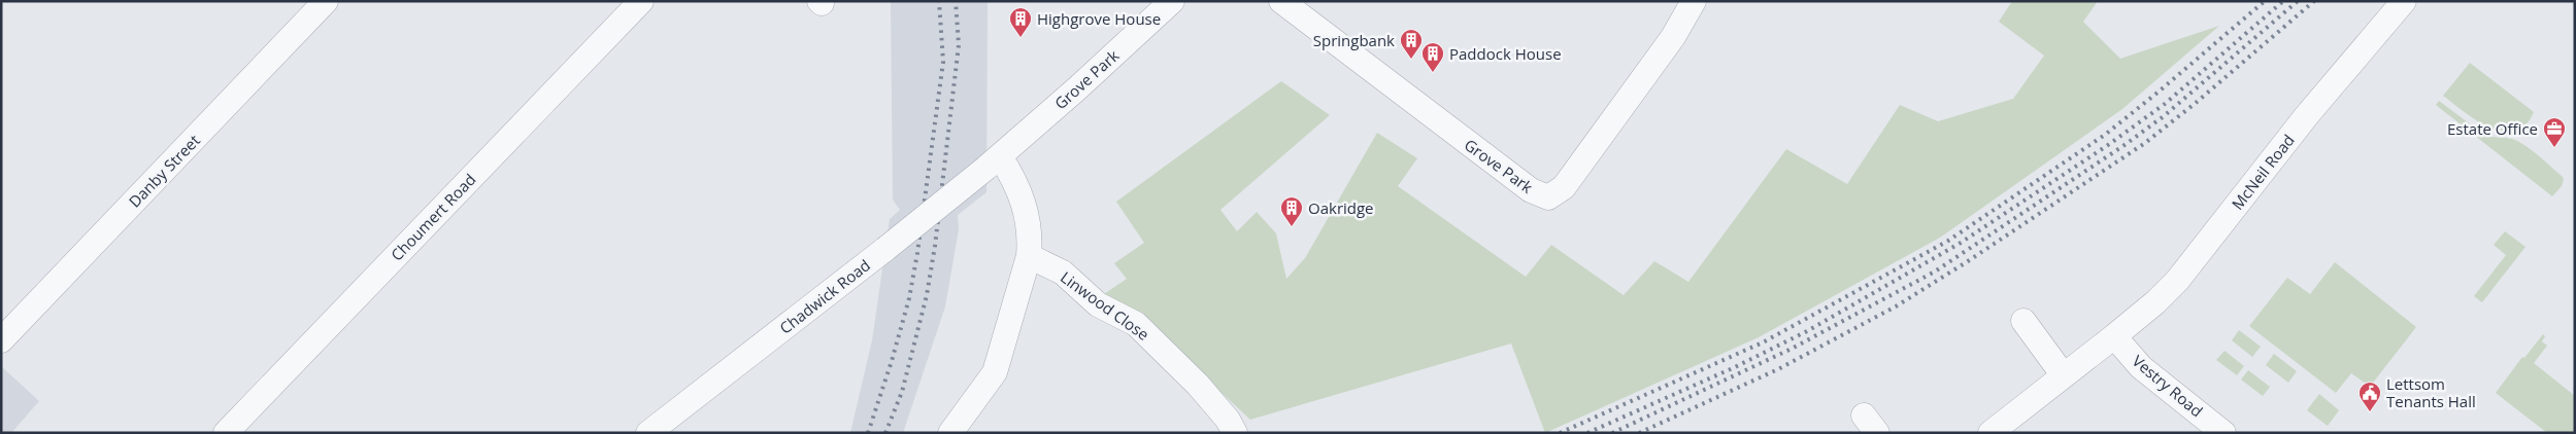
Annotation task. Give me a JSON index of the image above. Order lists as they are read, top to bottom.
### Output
{
  "streets": {
    "street": [
      "Grove Park",
      "Danby Street",
      "McNeil Road",
      "Choumert Road",
      "Chadwick Road",
      "Linwood Close",
      "Vestry Road"
    ]
  },
  "crossings": [
    ["Grove Park", "Chadwick Road"],
    ["McNeil Road", "Vestry Road"]
  ],
  "places": {
    "building": [
      "Highgrove House",
      "Springbank",
      "Paddock House",
      "Oakridge"
    ],
    "office": ["Estate Office"],
    "public building": ["Lettsom Tenants Hall"]
  }
}
